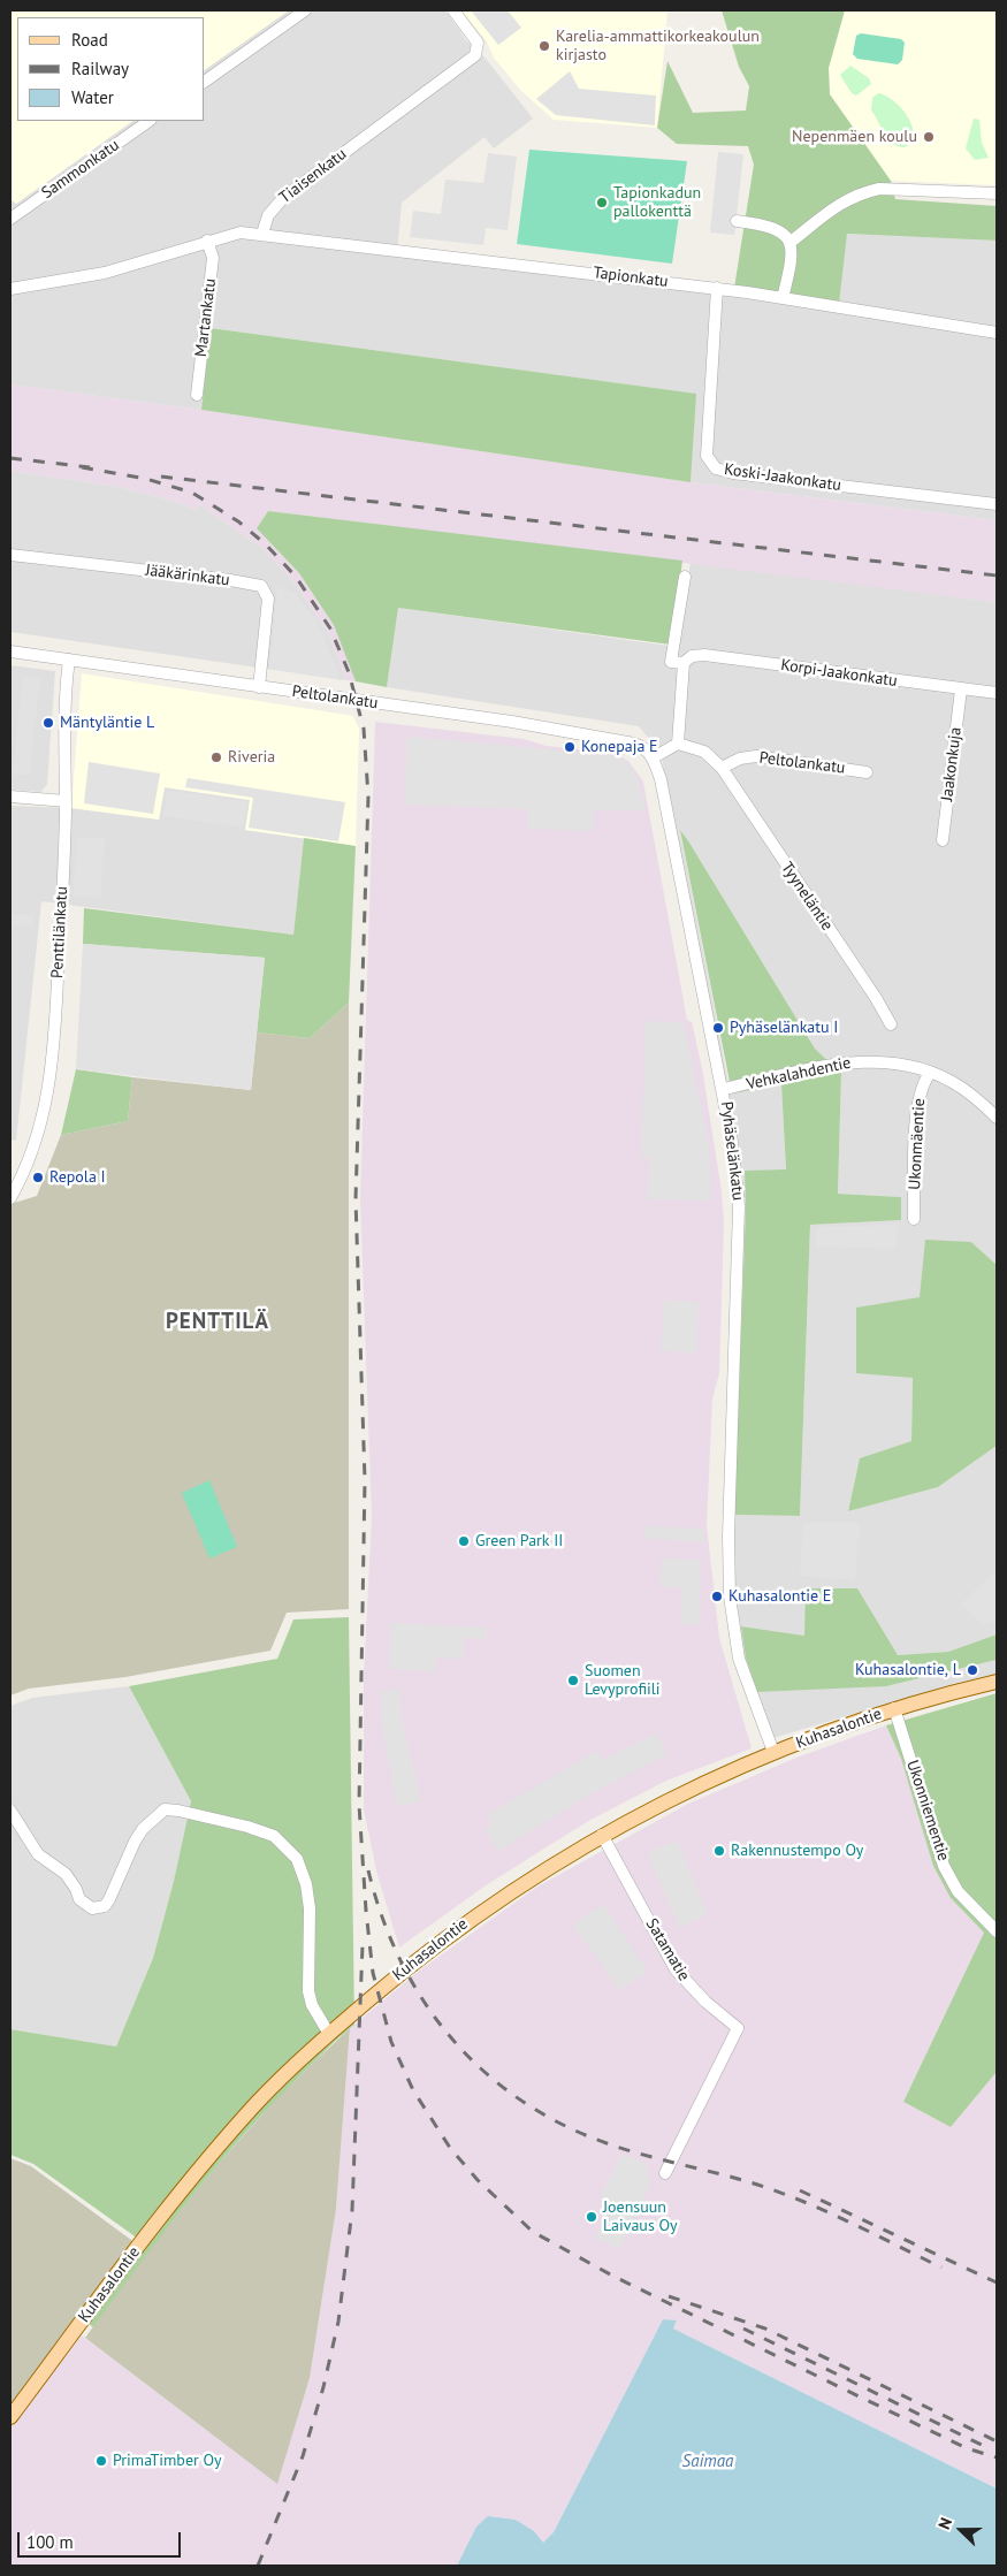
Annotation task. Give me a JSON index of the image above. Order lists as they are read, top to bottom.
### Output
{
  "streets": {
    "main road": ["Kuhasalontie"],
    "street": [
      "Sammonkatu",
      "Tiaisenkatu",
      "Tapionkatu",
      "Martankatu",
      "Koski-Jaakonkatu",
      "Jääkärinkatu",
      "Korpi-Jaakonkatu",
      "Peltolankatu",
      "Jaakonkuja",
      "Tyyneläntie",
      "Penttilänkatu",
      "Vehkalahdentie",
      "Ukonmäentie",
      "Pyhäselänkatu",
      "Ukonniementie",
      "Satamatie"
    ]
  },
  "crossings": [
    ["Tiaisenkatu", "Tapionkatu"],
    ["Tapionkatu", "Koski-Jaakonkatu"],
    ["Jääkärinkatu", "Peltolankatu"],
    ["Korpi-Jaakonkatu", "Jaakonkuja"],
    ["Peltolankatu", "Tyyneläntie"],
    ["Peltolankatu", "Penttilänkatu"],
    ["Peltolankatu", "Pyhäselänkatu"],
    ["Vehkalahdentie", "Ukonmäentie"],
    ["Vehkalahdentie", "Pyhäselänkatu"],
    ["Pyhäselänkatu", "Kuhasalontie"],
    ["Kuhasalontie", "Ukonniementie"],
    ["Kuhasalontie", "Satamatie"]
  ],
  "districts": ["PENTTILÄ"],
  "water": ["Saimaa"],
  "places": [
    "Karelia-ammattikorkeakoulun kirjasto",
    "Nepenmäen koulu",
    "Tapionkadun pallokenttä",
    "Mäntyläntie L",
    "Konepaja E",
    "Riveria",
    "Pyhäselänkatu I",
    "Repola I",
    "Green Park II",
    "Kuhasalontie E",
    "Kuhasalontie, L",
    "Suomen Levyprofiili",
    "Rakennustempo Oy",
    "Joensuun Laivaus Oy",
    "PrimaTimber Oy"
  ],
  "legend": ["Road", "Railway", "Water"],
  "scale_bar": "100 m",
  "north": "left"
}
